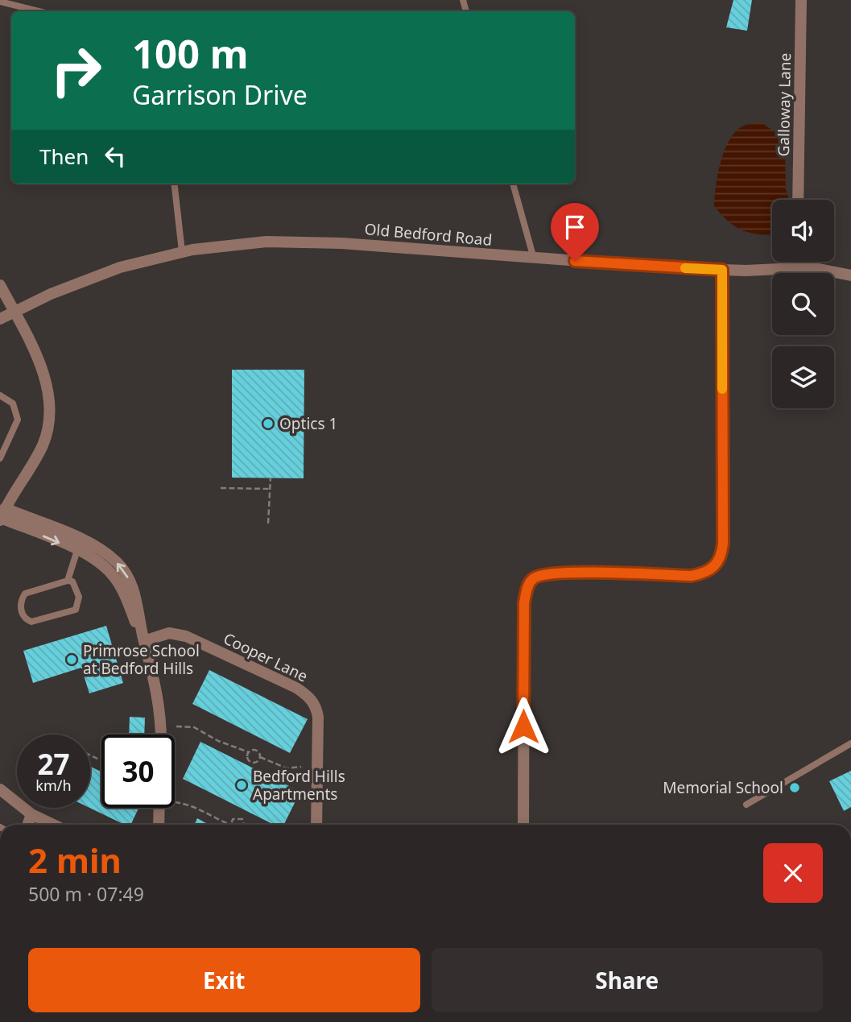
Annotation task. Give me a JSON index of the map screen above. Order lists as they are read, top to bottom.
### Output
{
  "streets": {
    "street": ["Galloway Lane", "Old Bedford Road", "Cooper Lane"]
  },
  "places": [
    "Optics 1",
    "Primrose School at Bedford Hills",
    "Bedford Hills Apartments",
    "Memorial School"
  ],
  "page": {
    "turn": ["100 m", "Garrison Drive"],
    "then": "Then",
    "speed": "27 km/h",
    "limit": "30",
    "heading": ["2 min", "500 m · 07:49"],
    "buttons": ["Exit", "Share"]
  }
}
